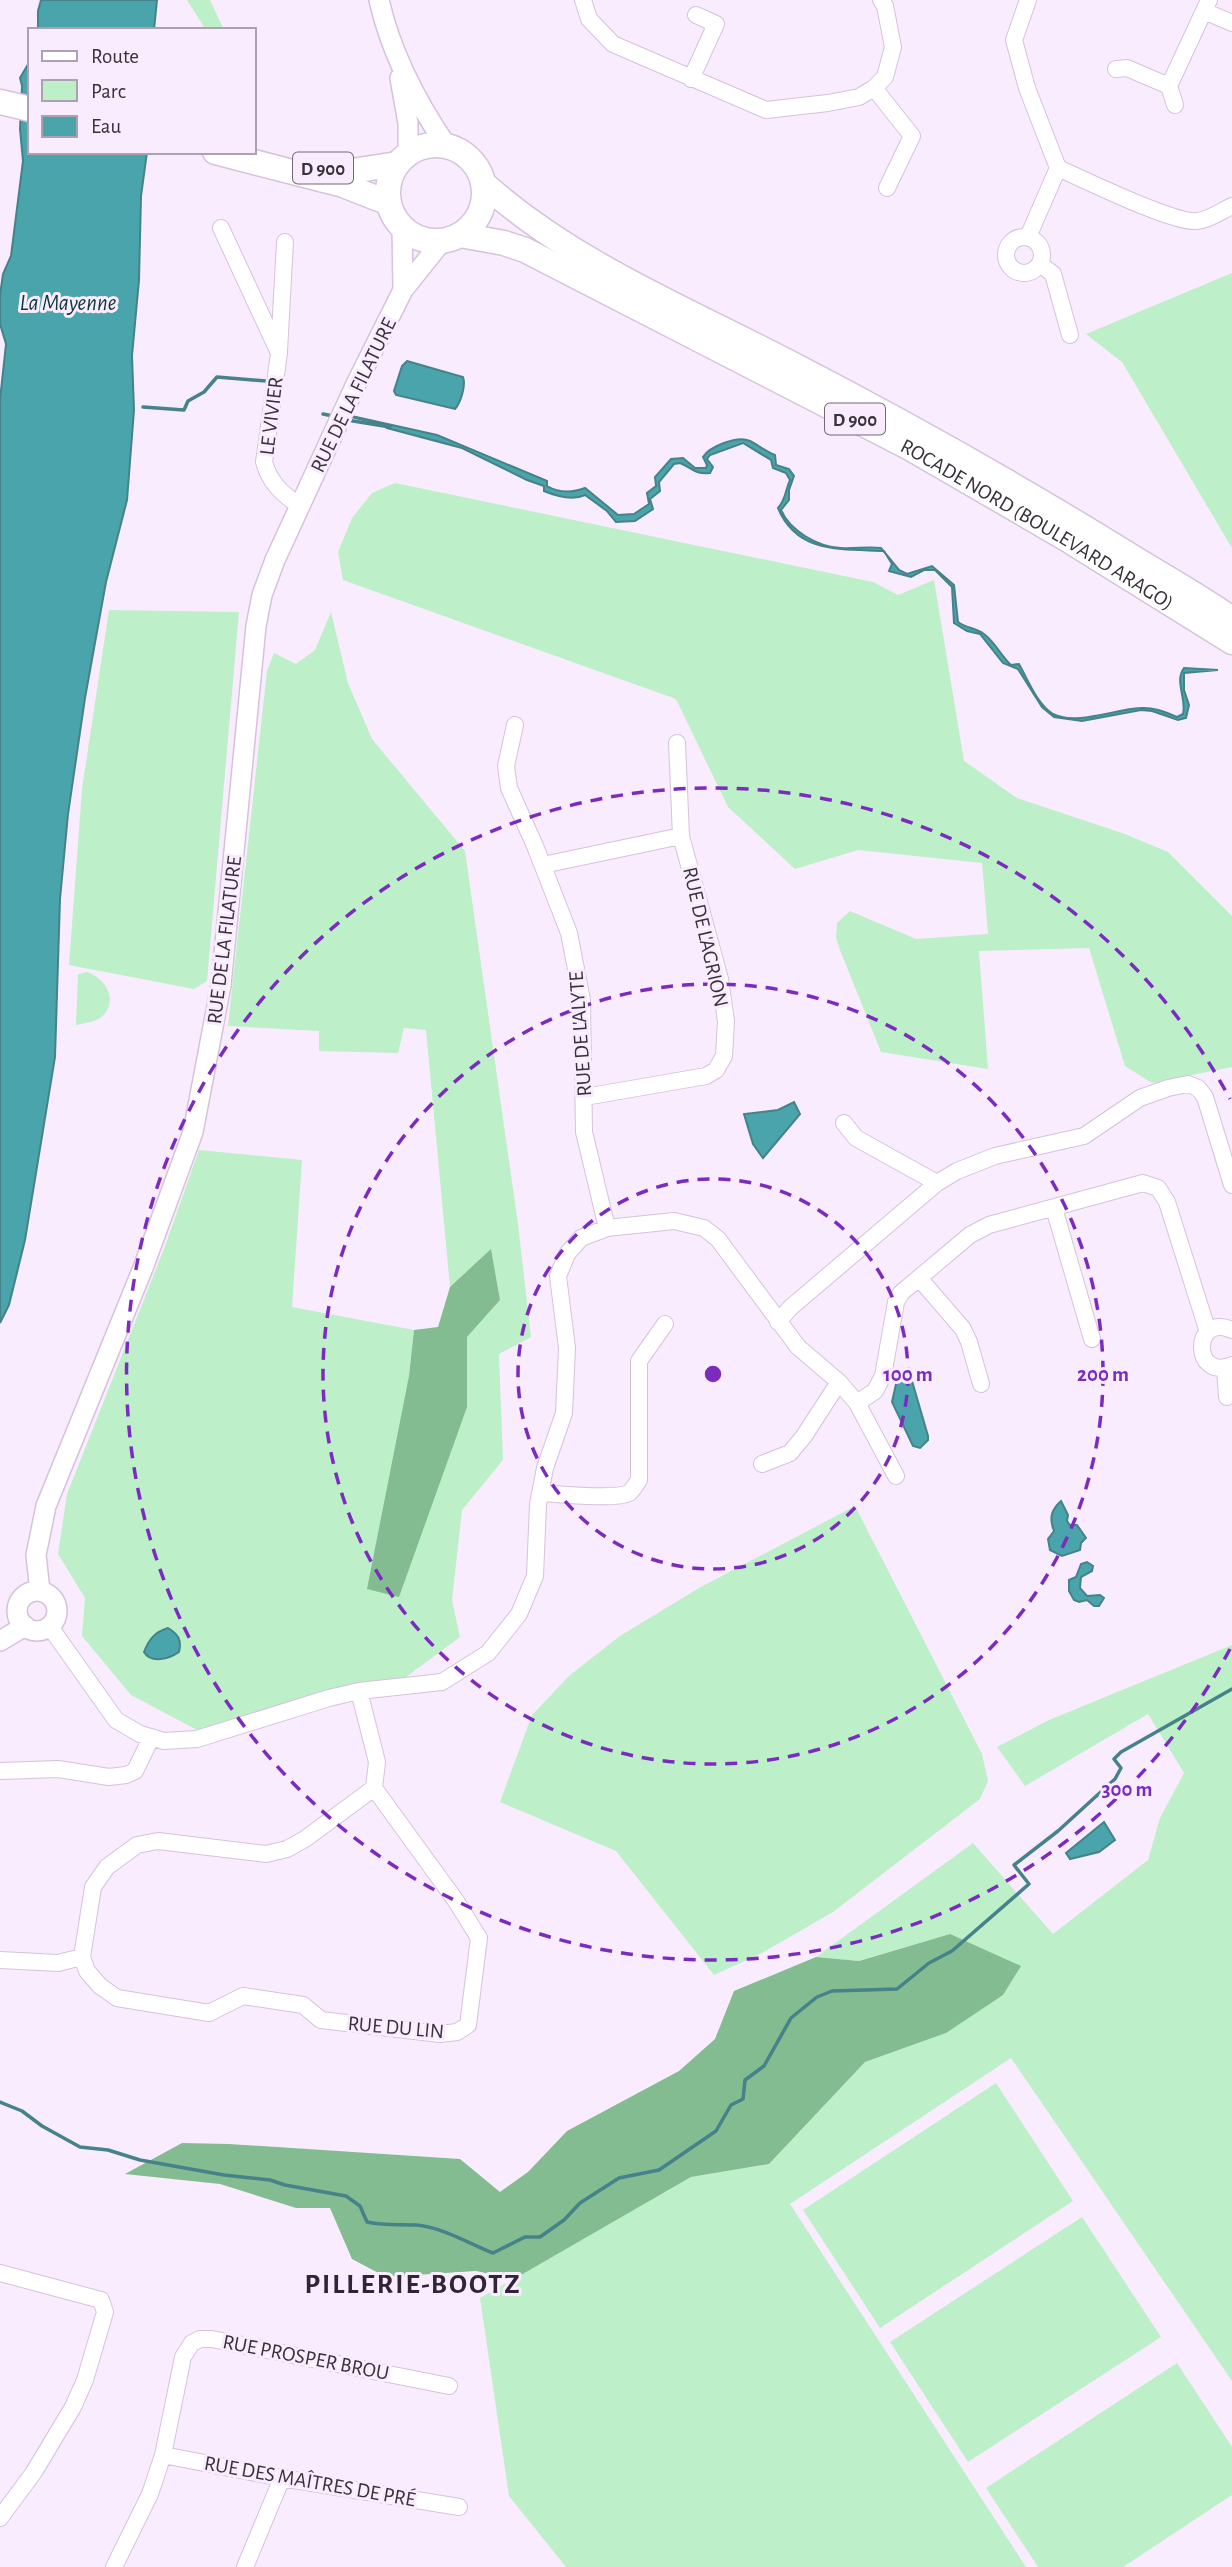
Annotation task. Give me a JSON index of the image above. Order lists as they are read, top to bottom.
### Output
{
  "streets": {
    "main road": ["D 900", "ROCADE NORD (BOULEVARD ARAGO)"],
    "street": [
      "RUE DE LA FILATURE",
      "LE VIVIER",
      "RUE DE L'AGRION",
      "RUE DE L'ALYTE",
      "RUE DU LIN",
      "RUE PROSPER BROU",
      "RUE DES MAÎTRES DE PRÉ"
    ]
  },
  "crossings": [
    ["D 900", "RUE DE LA FILATURE"],
    ["D 900", "ROCADE NORD (BOULEVARD ARAGO)"],
    ["RUE DE LA FILATURE", "LE VIVIER"],
    ["RUE DE LA FILATURE", "ROCADE NORD (BOULEVARD ARAGO)"],
    ["RUE DE L'AGRION", "RUE DE L'ALYTE"],
    ["RUE PROSPER BROU", "RUE DES MAÎTRES DE PRÉ"]
  ],
  "districts": ["PILLERIE-BOOTZ"],
  "water": ["La Mayenne"],
  "legend": ["Route", "Parc", "Eau"],
  "rings": ["100 m", "200 m", "300 m"]
}
